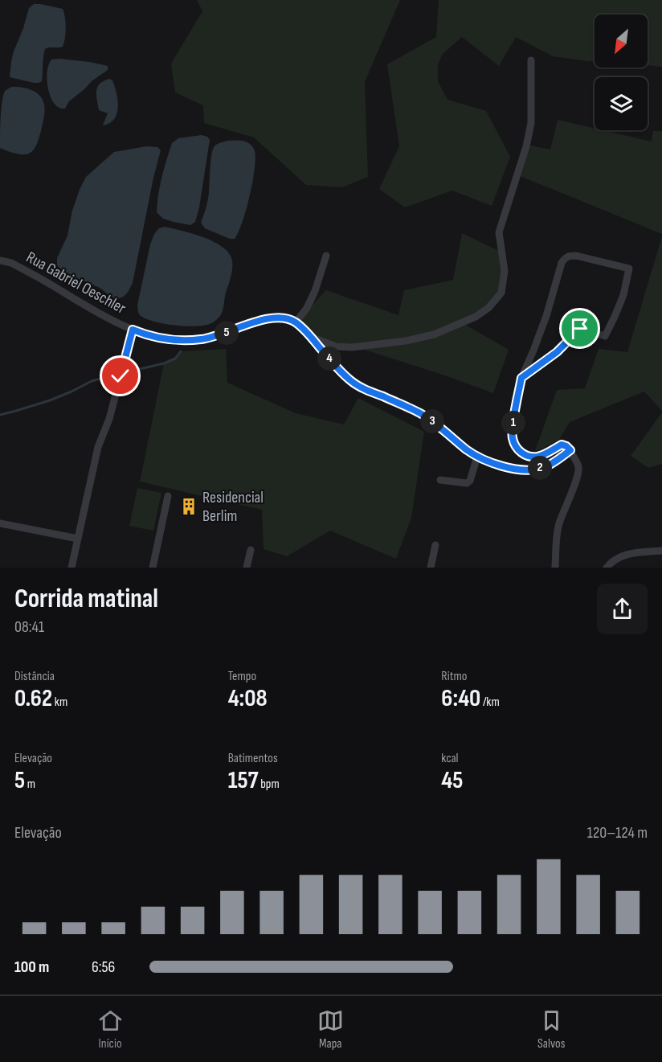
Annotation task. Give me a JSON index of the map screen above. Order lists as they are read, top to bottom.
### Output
{
  "streets": {
    "street": ["Rua Gabriel Oeschler"]
  },
  "places": {
    "building": ["Residencial Berlim"]
  },
  "north": "bottom left",
  "page": {
    "pins": [
      "5",
      "4",
      "3",
      "1",
      "2"
    ],
    "heading": ["Corrida matinal", "08:41"],
    "stats": [
      ["Distância", "0.62 km"],
      ["Tempo", "4:08"],
      ["Ritmo", "6:40 /km"],
      ["Elevação", "5 m"],
      ["Batimentos", "157 bpm"],
      ["kcal", "45"]
    ],
    "chart": ["Elevação", "120–124 m"],
    "list": [
      {
        "name": "100 m",
        "note": "6:56"
      }
    ],
    "tabs": ["Início", "Mapa", "Salvos"]
  }
}
